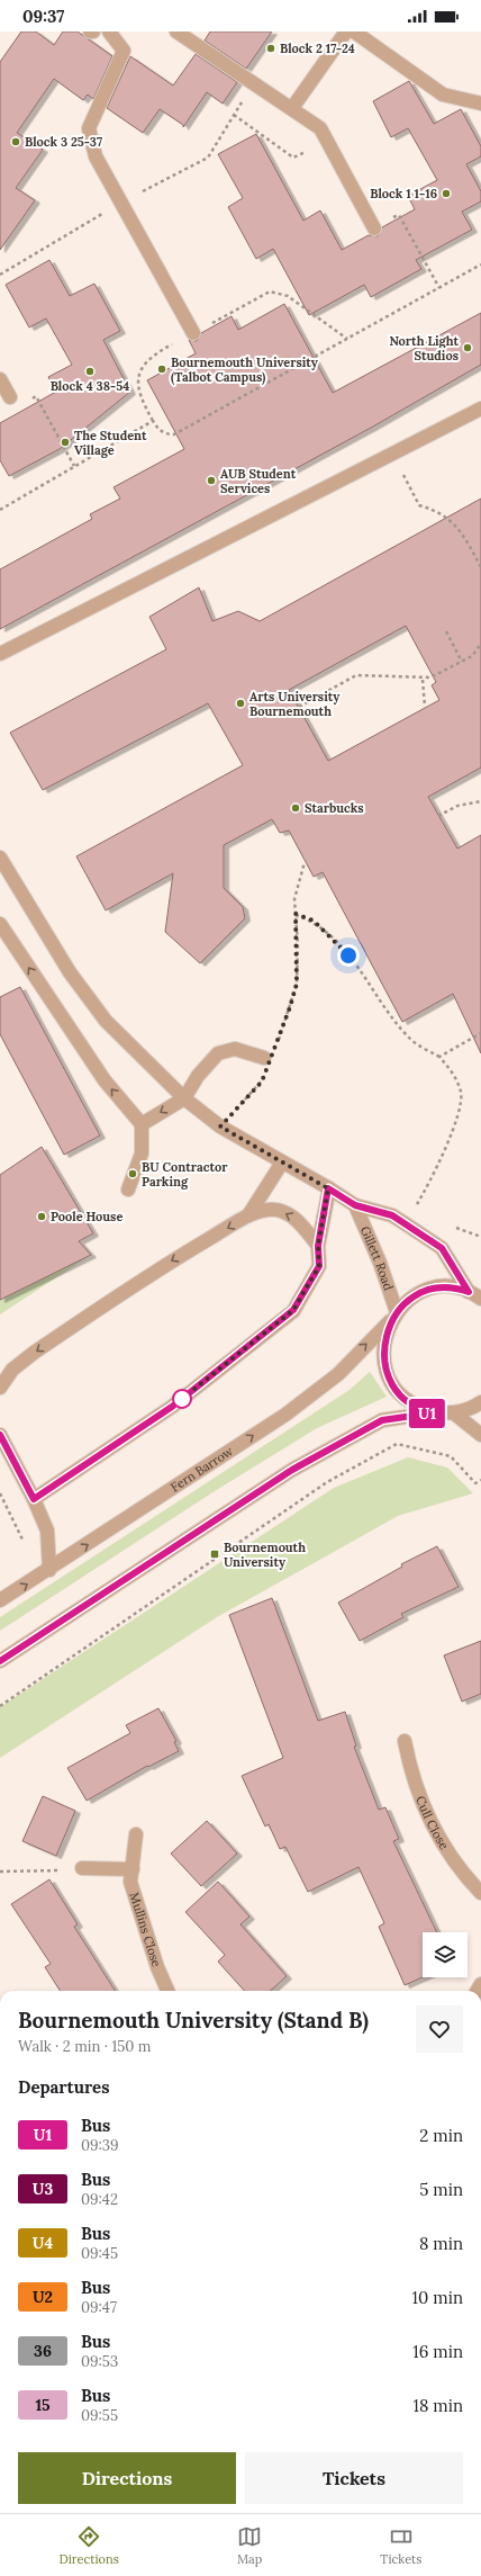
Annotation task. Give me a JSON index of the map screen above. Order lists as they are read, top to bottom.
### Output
{
  "streets": {
    "street": [
      "Gillett Road",
      "Fern Barrow",
      "Cull Close",
      "Mullins Close"
    ]
  },
  "crossings": [
    ["Gillett Road", "Fern Barrow"]
  ],
  "places": {
    "other": [
      "Block 2 17-24",
      "Block 3 25-37",
      "Block 1 1-16",
      "North Light Studios",
      "Bournemouth University (Talbot Campus)",
      "Block 4 38-54",
      "The Student Village",
      "AUB Student Services",
      "Arts University Bournemouth",
      "Starbucks",
      "BU Contractor Parking",
      "Poole House"
    ],
    "transit": ["Bournemouth University"]
  },
  "lines": ["bus line U1"],
  "page": {
    "status": "09:37",
    "on_map": "U1",
    "heading": [
      ["Bournemouth University (Stand B)", "Walk · 2 min · 150 m"],
      "Departures"
    ],
    "list": [
      {
        "mark": "U1",
        "name": "Bus",
        "note": "09:39",
        "value": "2 min"
      },
      {
        "mark": "U3",
        "name": "Bus",
        "note": "09:42",
        "value": "5 min"
      },
      {
        "mark": "U4",
        "name": "Bus",
        "note": "09:45",
        "value": "8 min"
      },
      {
        "mark": "U2",
        "name": "Bus",
        "note": "09:47",
        "value": "10 min"
      },
      {
        "mark": "36",
        "name": "Bus",
        "note": "09:53",
        "value": "16 min"
      },
      {
        "mark": "15",
        "name": "Bus",
        "note": "09:55",
        "value": "18 min"
      }
    ],
    "buttons": ["Directions", "Tickets"],
    "tabs": ["Directions", "Map", "Tickets"]
  }
}
